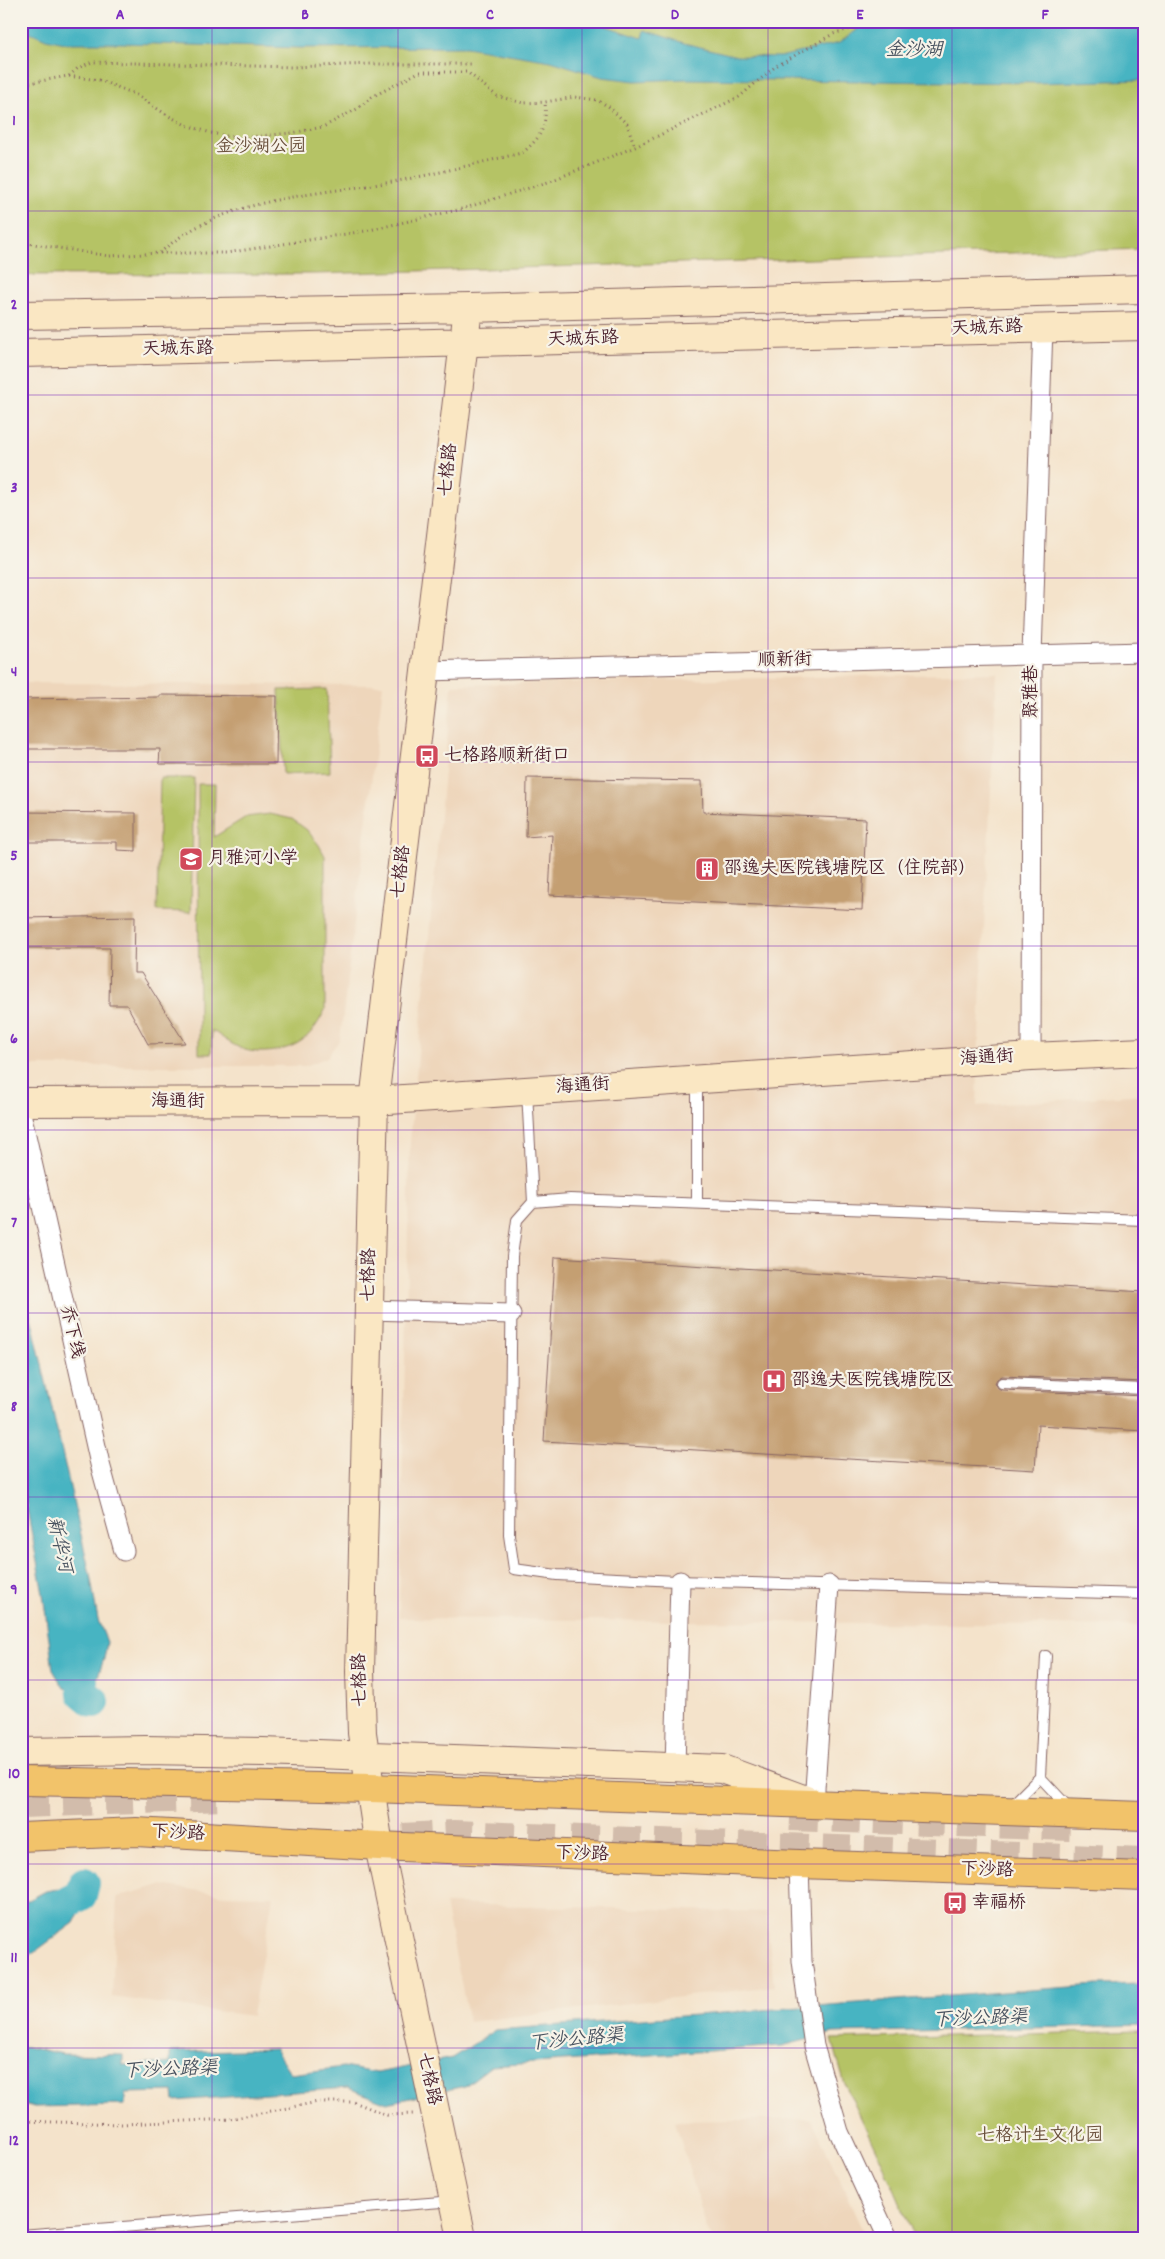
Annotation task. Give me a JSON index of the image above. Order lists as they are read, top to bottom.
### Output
{
  "streets": {
    "main road": ["下沙路"],
    "street": [
      "天城东路",
      "七格路",
      "顺新街",
      "聚雅巷",
      "海通街",
      "乔下线"
    ]
  },
  "crossings": [
    ["天城东路", "七格路"],
    ["天城东路", "聚雅巷"],
    ["七格路", "顺新街"],
    ["七格路", "海通街"],
    ["七格路", "下沙路"],
    ["顺新街", "聚雅巷"],
    ["聚雅巷", "海通街"]
  ],
  "water": ["金沙湖", "新华河", "下沙公路渠"],
  "parks": ["金沙湖公园", "七格计生文化园"],
  "places": {
    "bus stop": ["七格路顺新街口", "幸福桥"],
    "school or university": ["月雅河小学"],
    "building": ["邵逸夫医院钱塘院区（住院部）"],
    "hospital": ["邵逸夫医院钱塘院区"]
  },
  "grid": {
    "columns": [
      "A",
      "B",
      "C",
      "D",
      "E",
      "F"
    ],
    "rows": [
      "1",
      "2",
      "3",
      "4",
      "5",
      "6",
      "7",
      "8",
      "9",
      "10",
      "11",
      "12"
    ]
  }
}
